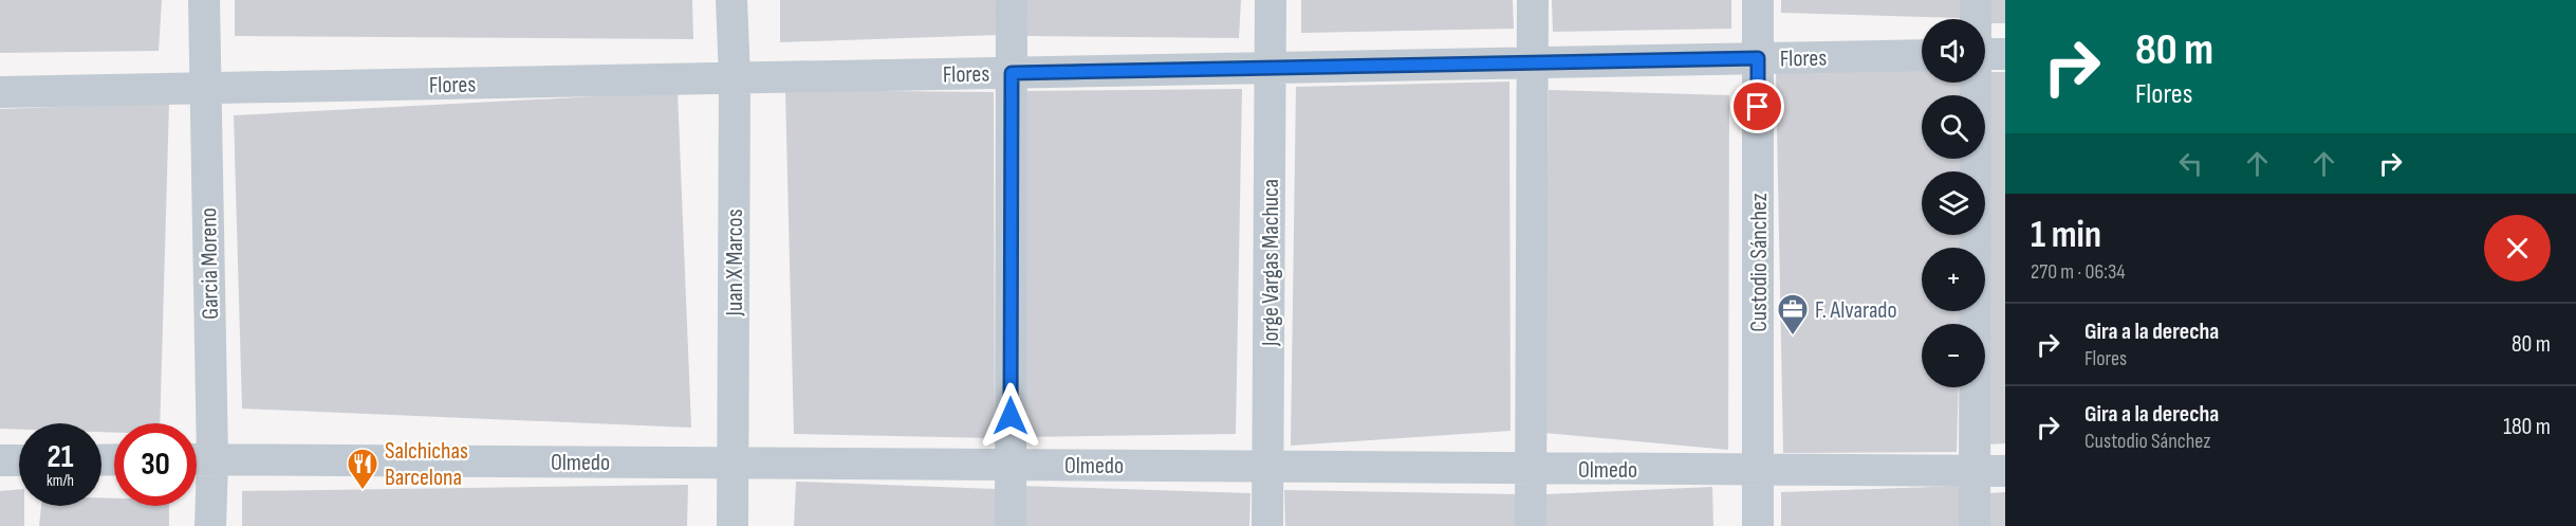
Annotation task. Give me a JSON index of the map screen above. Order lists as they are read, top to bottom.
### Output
{
  "streets": {
    "street": [
      "Flores",
      "Juan X Marcos",
      "Jorge Vargas Machuca",
      "Custodio Sánchez",
      "Garcia Moreno",
      "Olmedo"
    ]
  },
  "crossings": [
    ["Flores", "Juan X Marcos"],
    ["Flores", "Jorge Vargas Machuca"],
    ["Flores", "Custodio Sánchez"],
    ["Flores", "Garcia Moreno"],
    ["Juan X Marcos", "Olmedo"],
    ["Jorge Vargas Machuca", "Olmedo"],
    ["Custodio Sánchez", "Olmedo"],
    ["Garcia Moreno", "Olmedo"]
  ],
  "places": {
    "office": ["F. Alvarado"],
    "restaurant": ["Salchichas Barcelona"]
  },
  "page": {
    "turn": ["80 m", "Flores"],
    "map_buttons": ["+", "−"],
    "heading": ["1 min", "270 m · 06:34"],
    "list": [
      {
        "name": "Gira a la derecha",
        "note": "Flores",
        "value": "80 m"
      },
      {
        "name": "Gira a la derecha",
        "note": "Custodio Sánchez",
        "value": "180 m"
      }
    ],
    "speed": "21 km/h",
    "limit": "30"
  }
}
